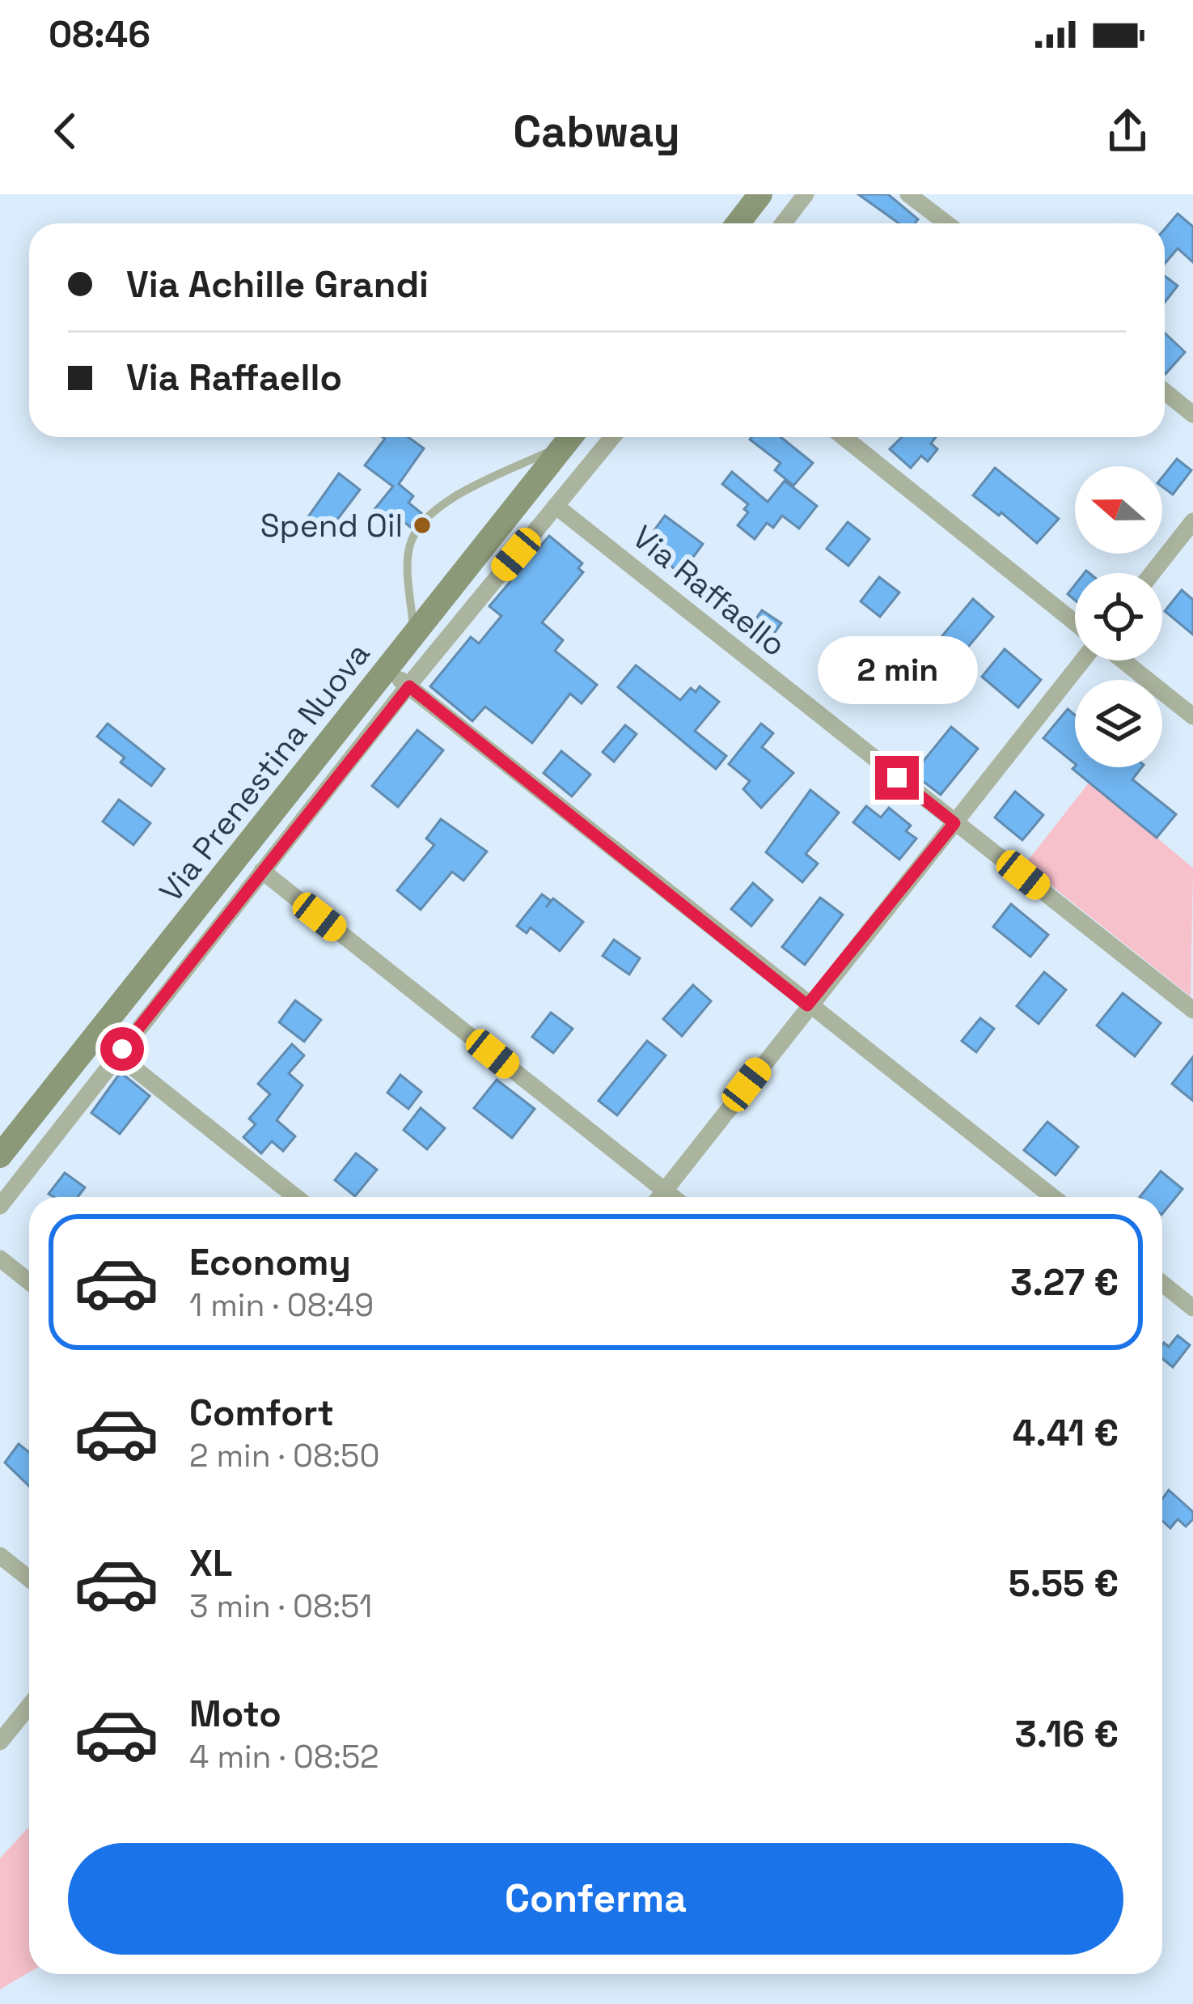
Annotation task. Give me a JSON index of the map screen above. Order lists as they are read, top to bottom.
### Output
{
  "streets": {
    "main road": ["Via Prenestina Nuova"],
    "street": ["Via Raffaello"]
  },
  "places": ["Spend Oil"],
  "north": "left",
  "page": {
    "status": "08:46",
    "header": "Cabway",
    "banner": ["Via Achille Grandi", "Via Raffaello"],
    "bubble": "2 min",
    "list": [
      {
        "name": "Economy",
        "note": "1 min · 08:49",
        "value": "3.27 €"
      },
      {
        "name": "Comfort",
        "note": "2 min · 08:50",
        "value": "4.41 €"
      },
      {
        "name": "XL",
        "note": "3 min · 08:51",
        "value": "5.55 €"
      },
      {
        "name": "Moto",
        "note": "4 min · 08:52",
        "value": "3.16 €"
      }
    ],
    "buttons": "Conferma"
  }
}
